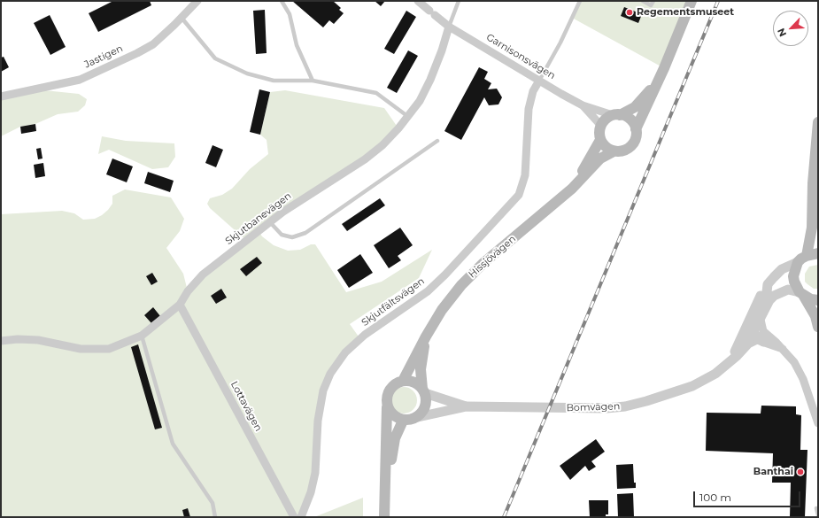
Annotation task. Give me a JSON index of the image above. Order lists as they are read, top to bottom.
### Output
{
  "streets": {
    "main road": ["Hissjövägen"],
    "street": [
      "Jastigen",
      "Garnisonsvägen",
      "Skjutbanevägen",
      "Skjutfältsvägen",
      "Lottavägen",
      "Bomvägen"
    ]
  },
  "crossings": [
    ["Garnisonsvägen", "Skjutbanevägen"],
    ["Garnisonsvägen", "Hissjövägen"],
    ["Garnisonsvägen", "Skjutfältsvägen"],
    ["Skjutbanevägen", "Lottavägen"],
    ["Hissjövägen", "Bomvägen"]
  ],
  "places": ["Regementsmuseet", "Banthai"],
  "scale_bar": "100 m",
  "north": "bottom left"
}
